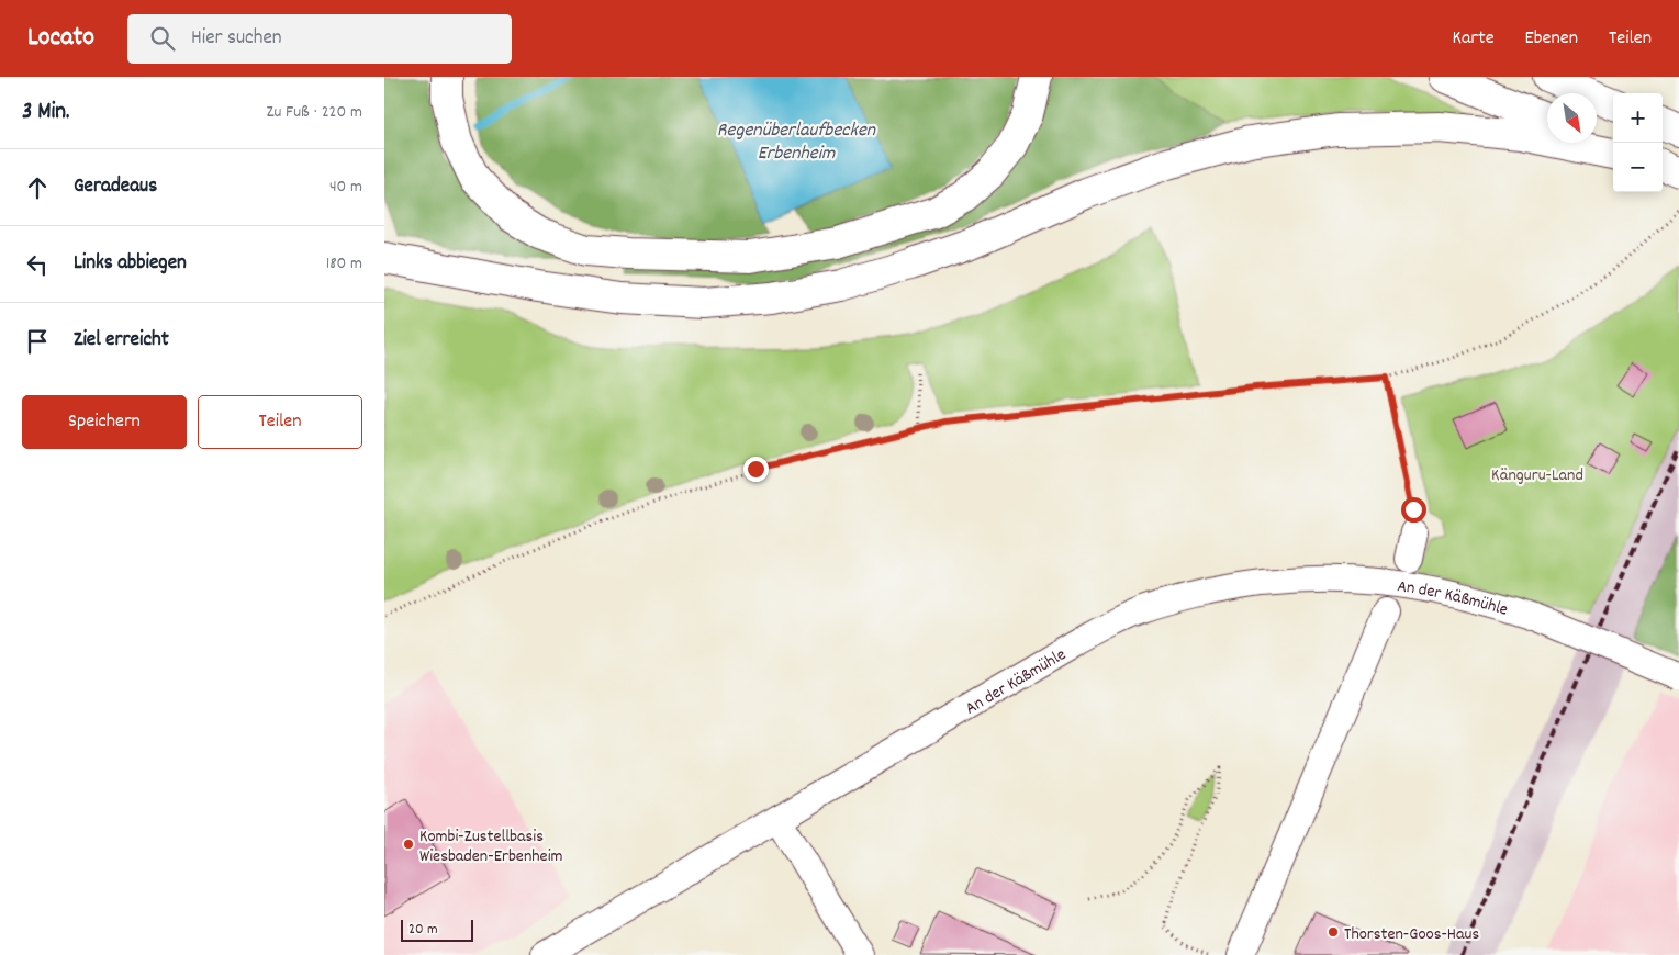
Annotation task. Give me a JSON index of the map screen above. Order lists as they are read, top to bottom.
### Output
{
  "streets": {
    "street": ["An der Käßmühle"]
  },
  "water": ["Regenüberlaufbecken Erbenheim"],
  "parks": ["Känguru-Land"],
  "places": ["Kombi-Zustellbasis Wiesbaden-Erbenheim", "Thorsten-Goos-Haus"],
  "scale_bar": "20 m",
  "north": "bottom right",
  "page": {
    "header": "Locato",
    "search": "Hier suchen",
    "nav": ["Karte", "Ebenen", "Teilen"],
    "heading": ["3 Min.", "Zu Fuß · 220 m"],
    "map_buttons": ["+", "−"],
    "list": [
      ["Geradeaus", "40 m"],
      ["Links abbiegen", "180 m"],
      "Ziel erreicht"
    ],
    "buttons": ["Speichern", "Teilen"],
    "scale": "20 m"
  }
}
